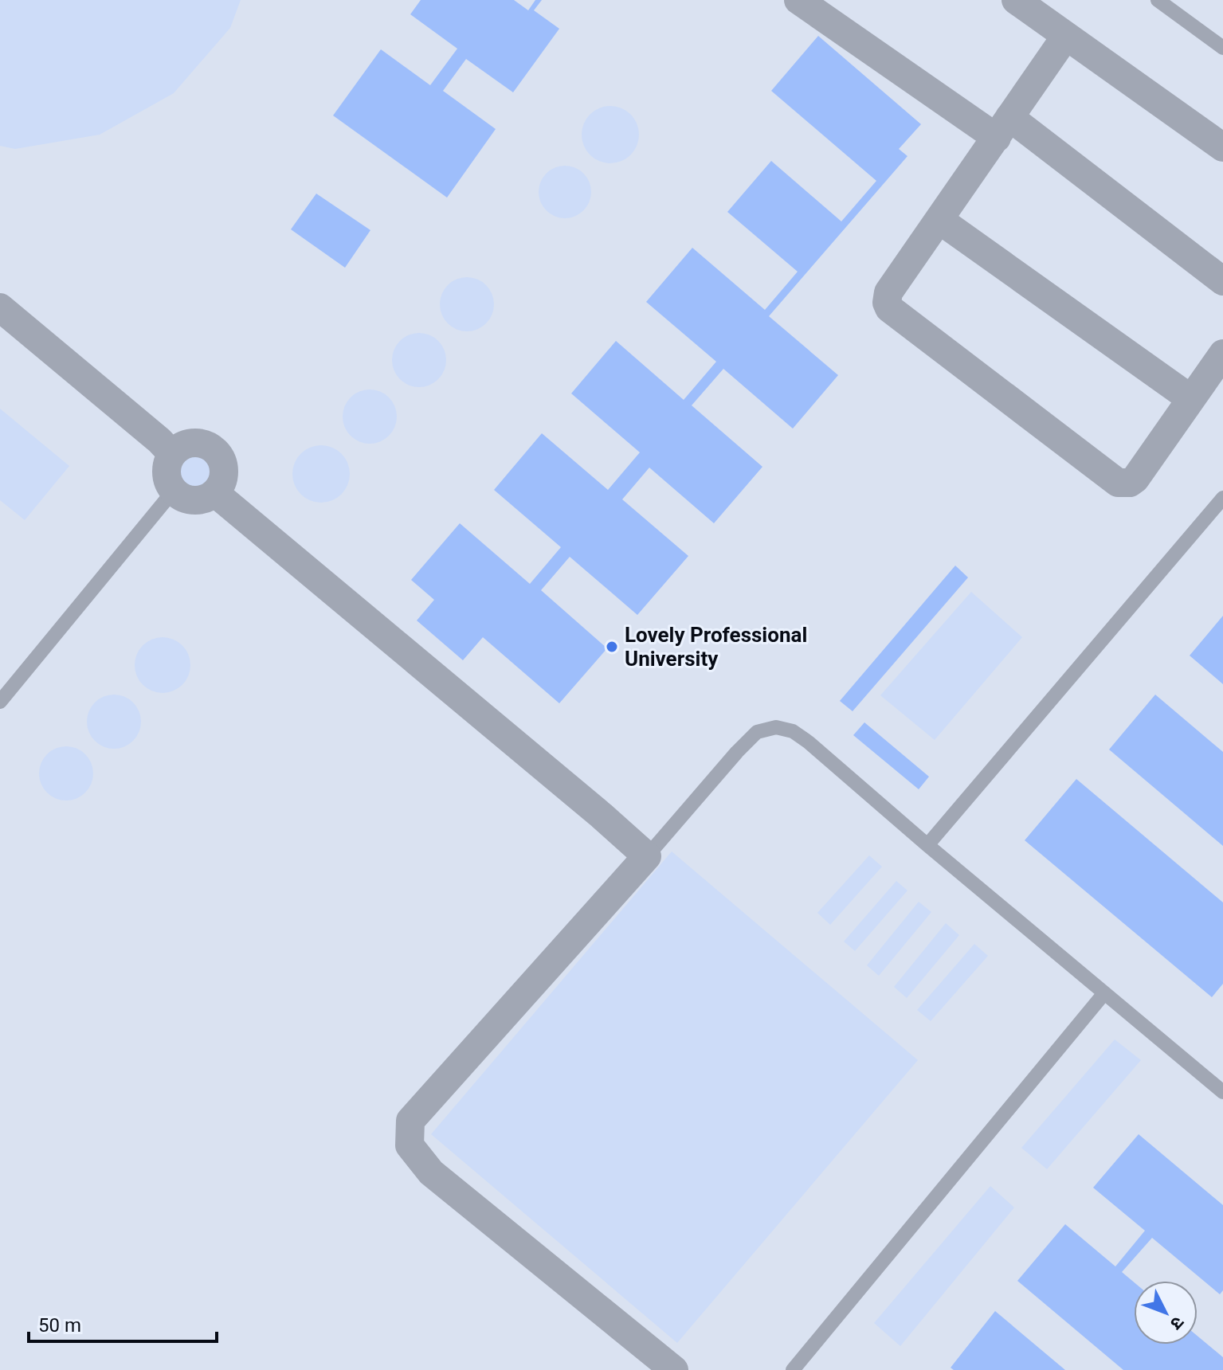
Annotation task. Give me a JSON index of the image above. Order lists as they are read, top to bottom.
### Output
{
  "places": ["Lovely Professional University"],
  "scale_bar": "50 m",
  "north": "bottom right"
}
